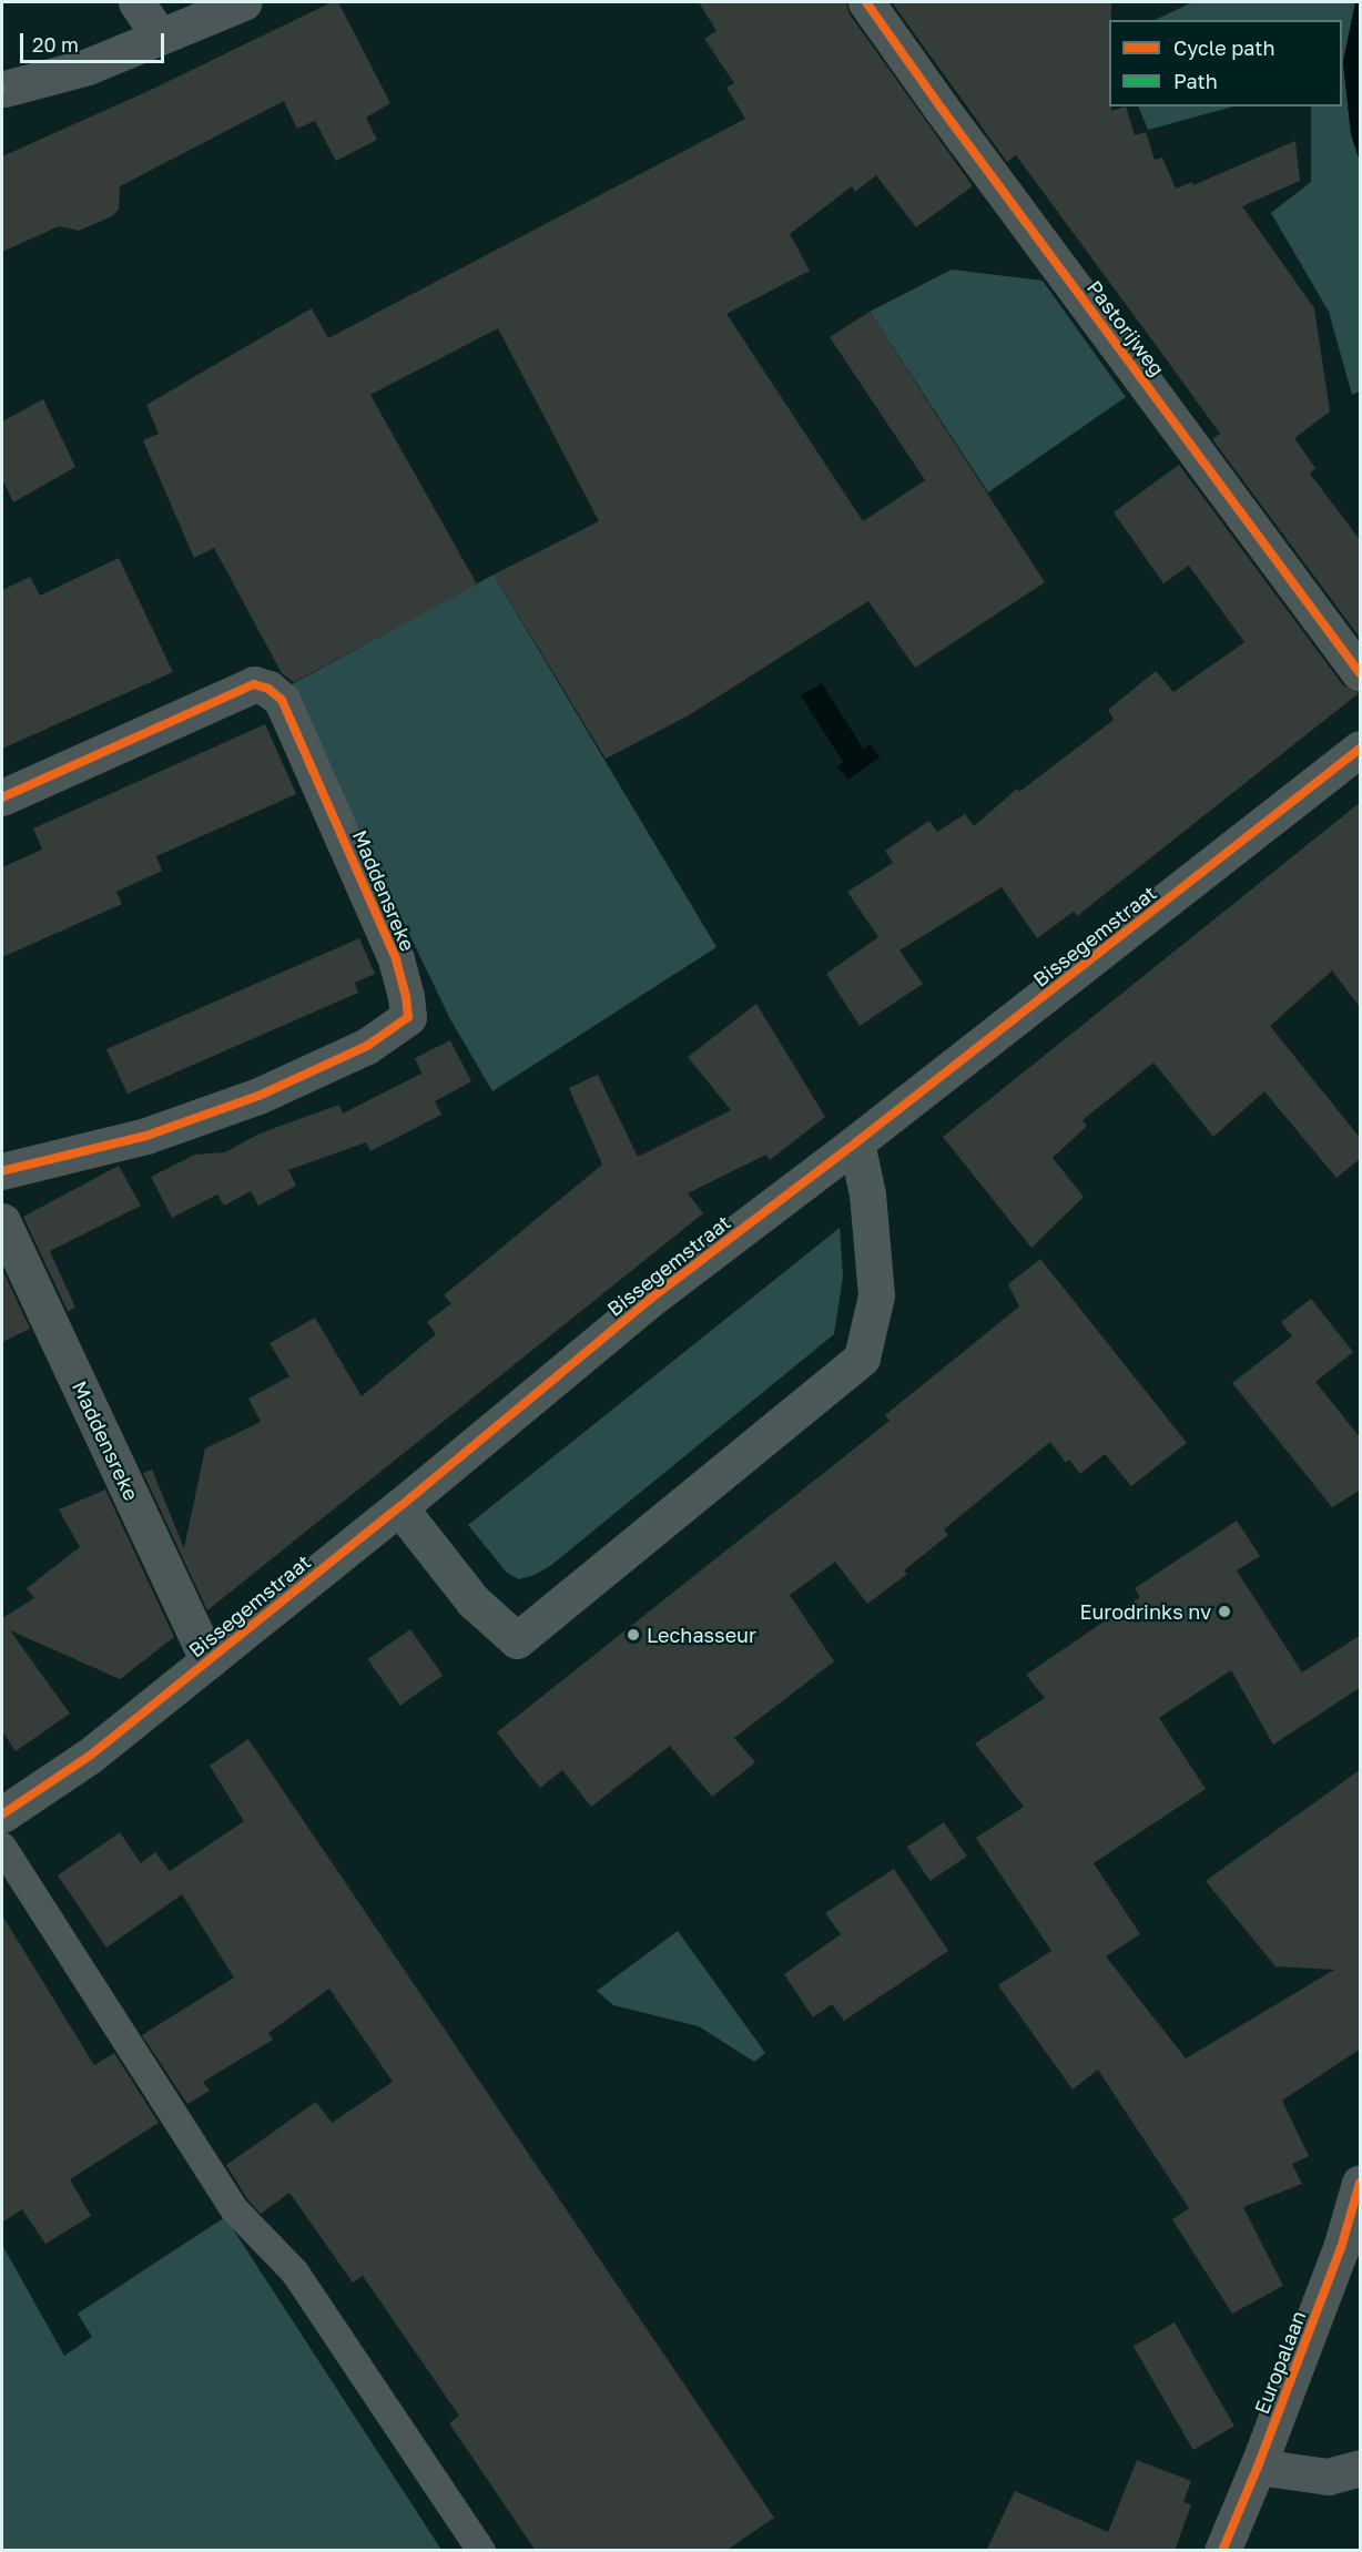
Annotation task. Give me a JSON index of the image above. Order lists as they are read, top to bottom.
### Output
{
  "streets": {
    "street": [
      "Pastorijweg",
      "Maddensreke",
      "Bissegemstraat",
      "Europalaan"
    ]
  },
  "crossings": [
    ["Maddensreke", "Bissegemstraat"]
  ],
  "places": ["Eurodrinks nv", "Lechasseur"],
  "legend": ["Cycle path", "Path"],
  "scale_bar": "20 m"
}
